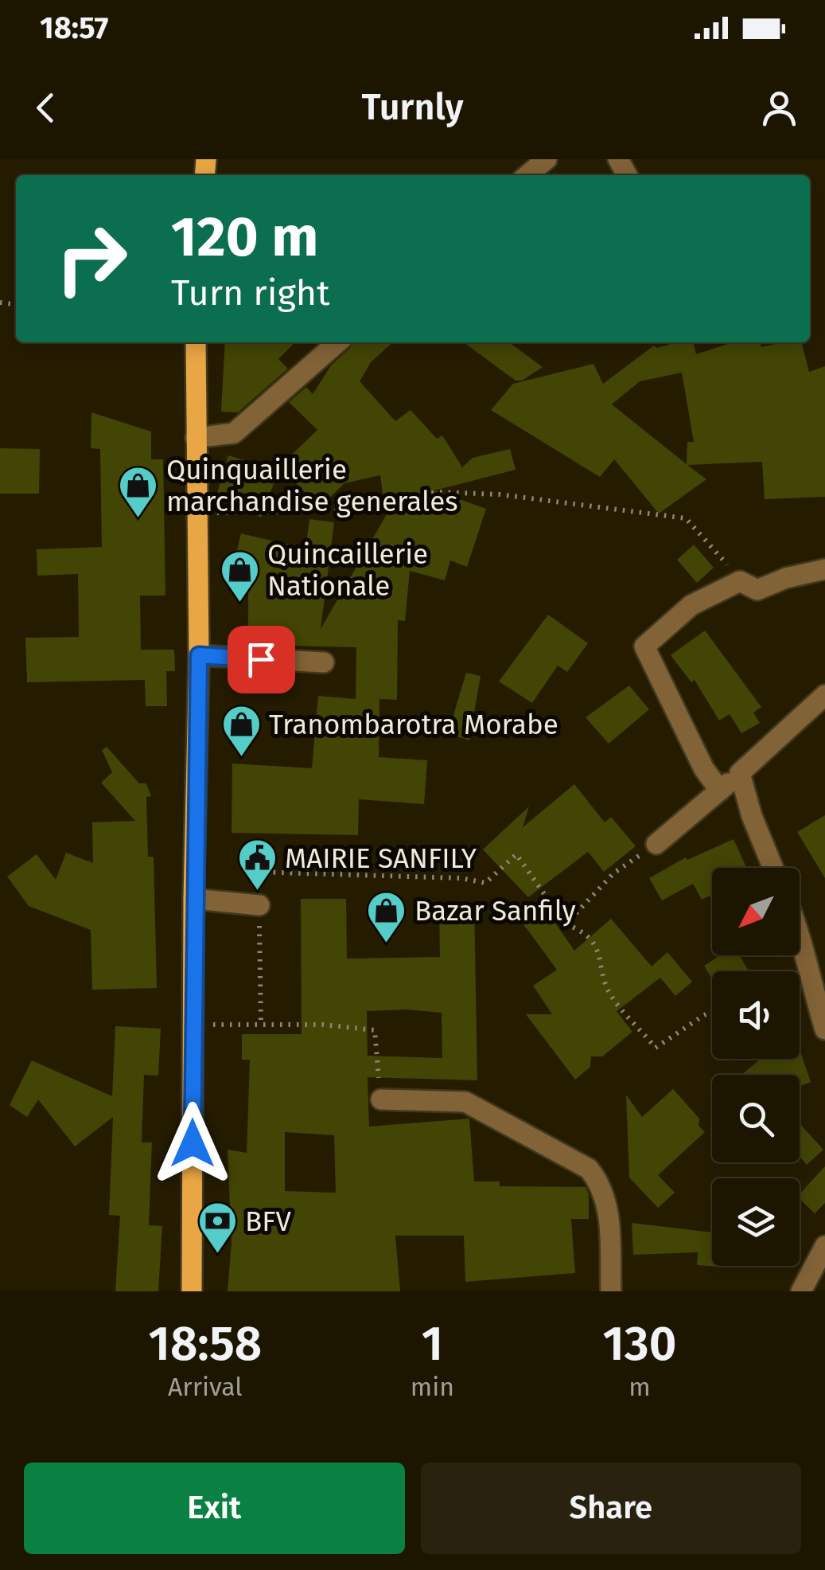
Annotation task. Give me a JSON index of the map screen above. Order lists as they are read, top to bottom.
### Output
{
  "places": {
    "shop": [
      "Quinquaillerie marchandise generales",
      "Quincaillerie Nationale",
      "Tranombarotra Morabe",
      "Bazar Sanfily"
    ],
    "public building": ["MAIRIE SANFILY"],
    "bank": ["BFV"]
  },
  "north": "bottom left",
  "page": {
    "status": "18:57",
    "header": "Turnly",
    "turn": ["120 m", "Turn right"],
    "eta": [
      "18:58",
      "Arrival",
      "1",
      "min",
      "130",
      "m"
    ],
    "buttons": ["Exit", "Share"]
  }
}
